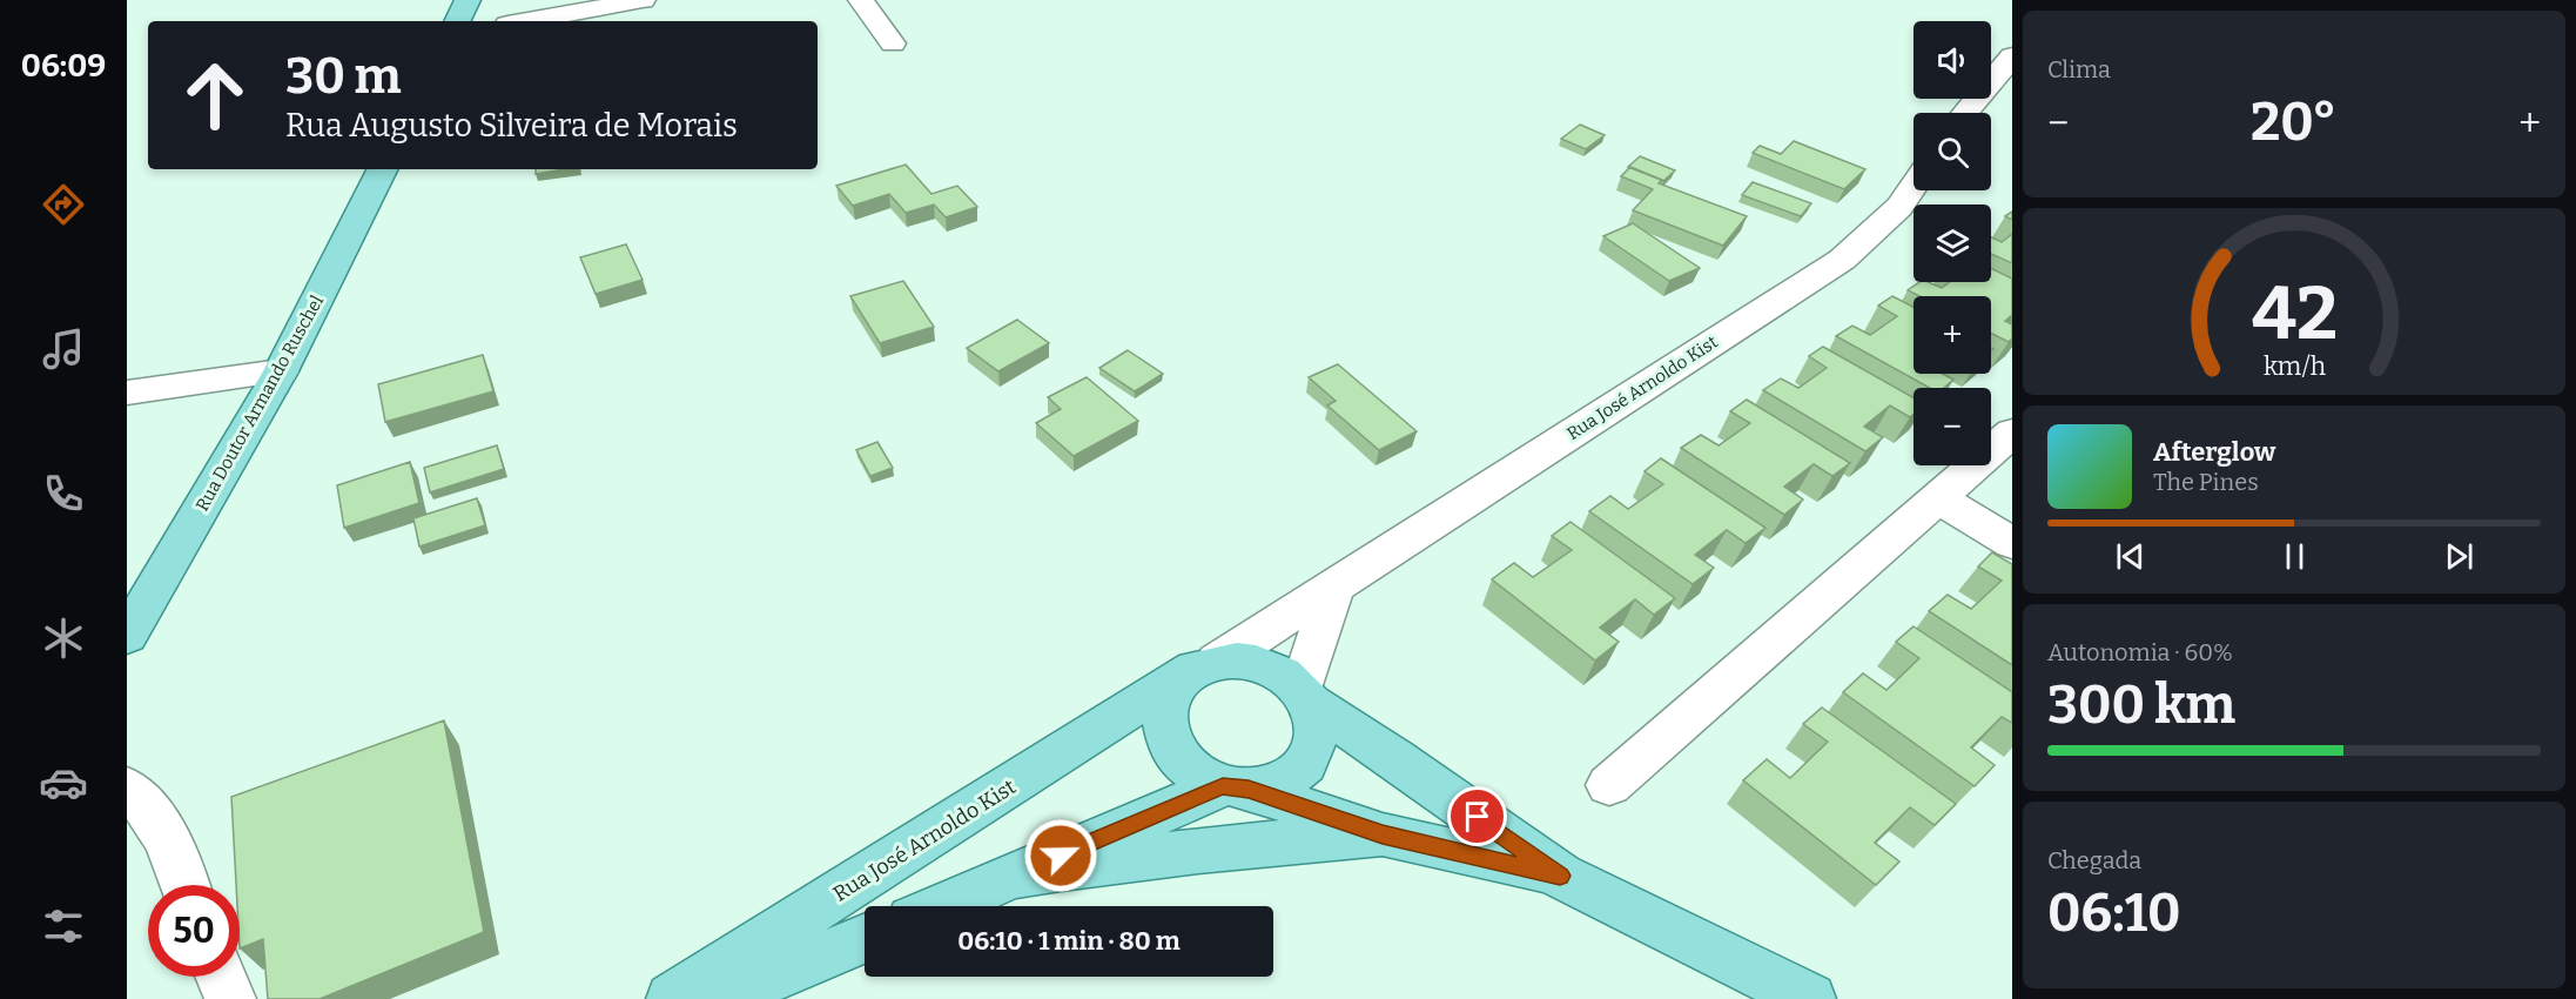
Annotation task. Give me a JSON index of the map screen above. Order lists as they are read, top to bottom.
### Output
{
  "streets": {
    "main road": ["Rua José Arnoldo Kist", "Rua Doutor Armando Ruschel"]
  },
  "page": {
    "tabs": "06:09",
    "tile": [
      "Clima",
      ["Autonomia · 60%", "300 km"],
      ["Chegada", "06:10"]
    ],
    "map_buttons": ["+", "−"],
    "turn": ["30 m", "Rua Augusto Silveira de Morais"],
    "heat": ["−", "20°", "+"],
    "song": ["Afterglow", "The Pines"],
    "limit": "50",
    "trip": "06:10 · 1 min · 80 m",
    "gauge": ["42", "km/h"]
  }
}
